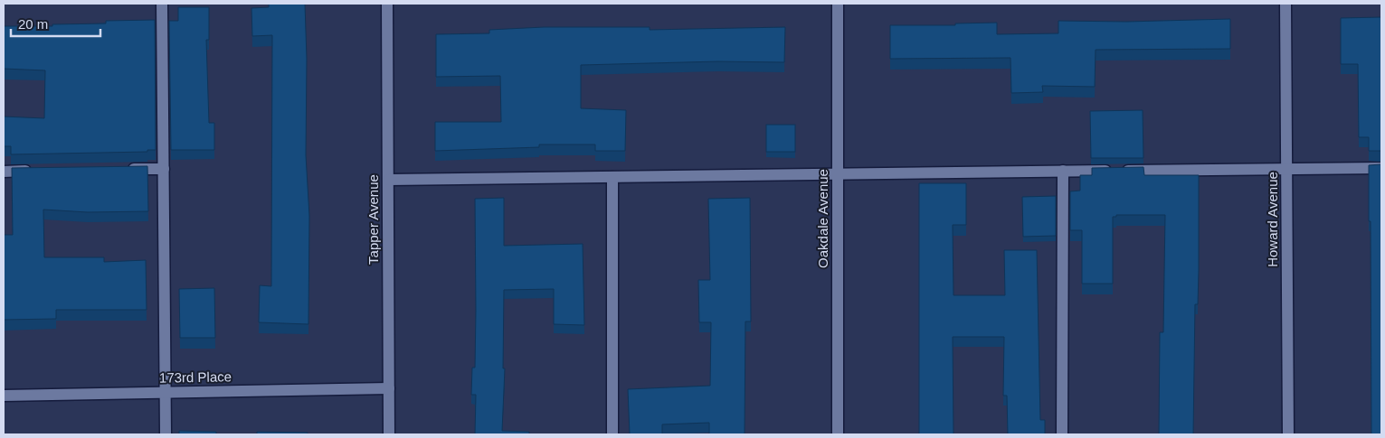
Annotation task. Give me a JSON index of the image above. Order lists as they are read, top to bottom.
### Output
{
  "streets": {
    "street": [
      "Oakdale Avenue",
      "Tapper Avenue",
      "Howard Avenue",
      "173rd Place"
    ]
  },
  "crossings": [
    ["Tapper Avenue", "173rd Place"]
  ],
  "scale_bar": "20 m"
}
